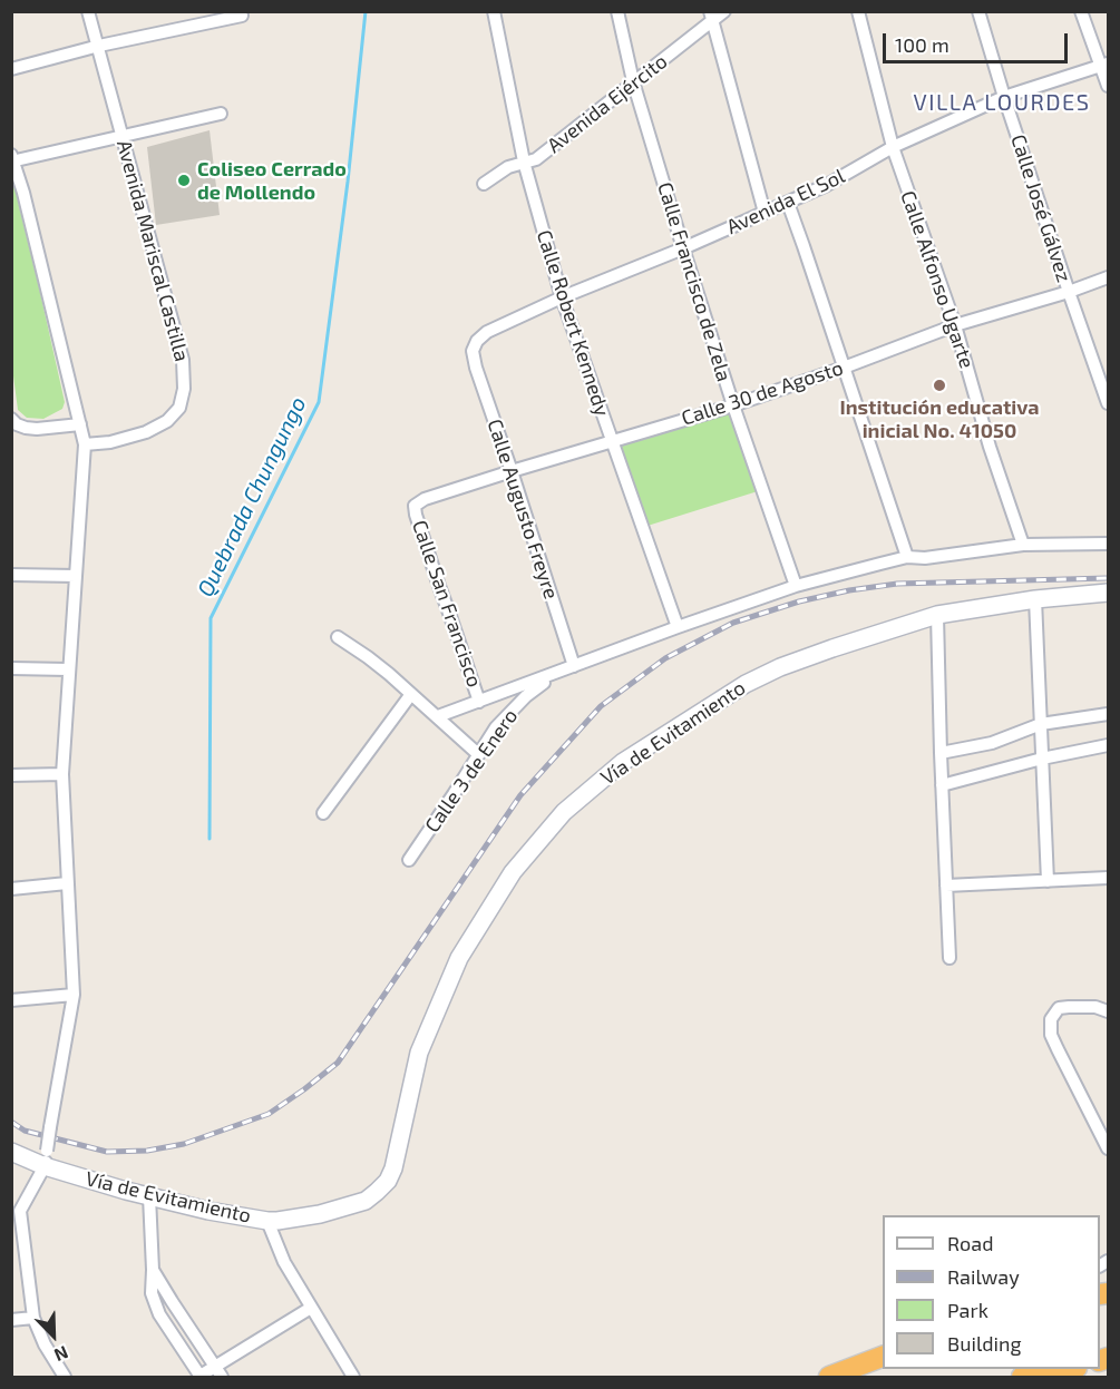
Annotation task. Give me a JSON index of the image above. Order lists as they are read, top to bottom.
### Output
{
  "streets": {
    "main road": ["Vía de Evitamiento"],
    "street": [
      "Avenida Ejército",
      "Avenida El Sol",
      "Calle José Gálvez",
      "Avenida Mariscal Castilla",
      "Calle Alfonso Ugarte",
      "Calle Francisco de Zela",
      "Calle Robert Kennedy",
      "Calle 30 de Agosto",
      "Calle Augusto Freyre",
      "Calle San Francisco",
      "Calle 3 de Enero"
    ]
  },
  "crossings": [
    ["Avenida Ejército", "Calle Francisco de Zela"],
    ["Avenida Ejército", "Calle Robert Kennedy"],
    ["Avenida El Sol", "Calle José Gálvez"],
    ["Avenida El Sol", "Calle Alfonso Ugarte"],
    ["Avenida El Sol", "Calle Francisco de Zela"],
    ["Avenida El Sol", "Calle Robert Kennedy"],
    ["Avenida El Sol", "Calle Augusto Freyre"],
    ["Calle José Gálvez", "Calle 30 de Agosto"],
    ["Calle Alfonso Ugarte", "Calle 30 de Agosto"],
    ["Calle Francisco de Zela", "Calle 30 de Agosto"],
    ["Calle Robert Kennedy", "Calle 30 de Agosto"],
    ["Calle 30 de Agosto", "Calle Augusto Freyre"],
    ["Calle 30 de Agosto", "Calle San Francisco"],
    ["Calle Augusto Freyre", "Calle 3 de Enero"]
  ],
  "districts": ["VILLA LOURDES"],
  "water": ["Quebrada Chungungo"],
  "places": ["Coliseo Cerrado de Mollendo", "Institución educativa inicial No. 41050"],
  "legend": [
    "Road",
    "Railway",
    "Park",
    "Building"
  ],
  "scale_bar": "100 m",
  "north": "bottom right"
}
